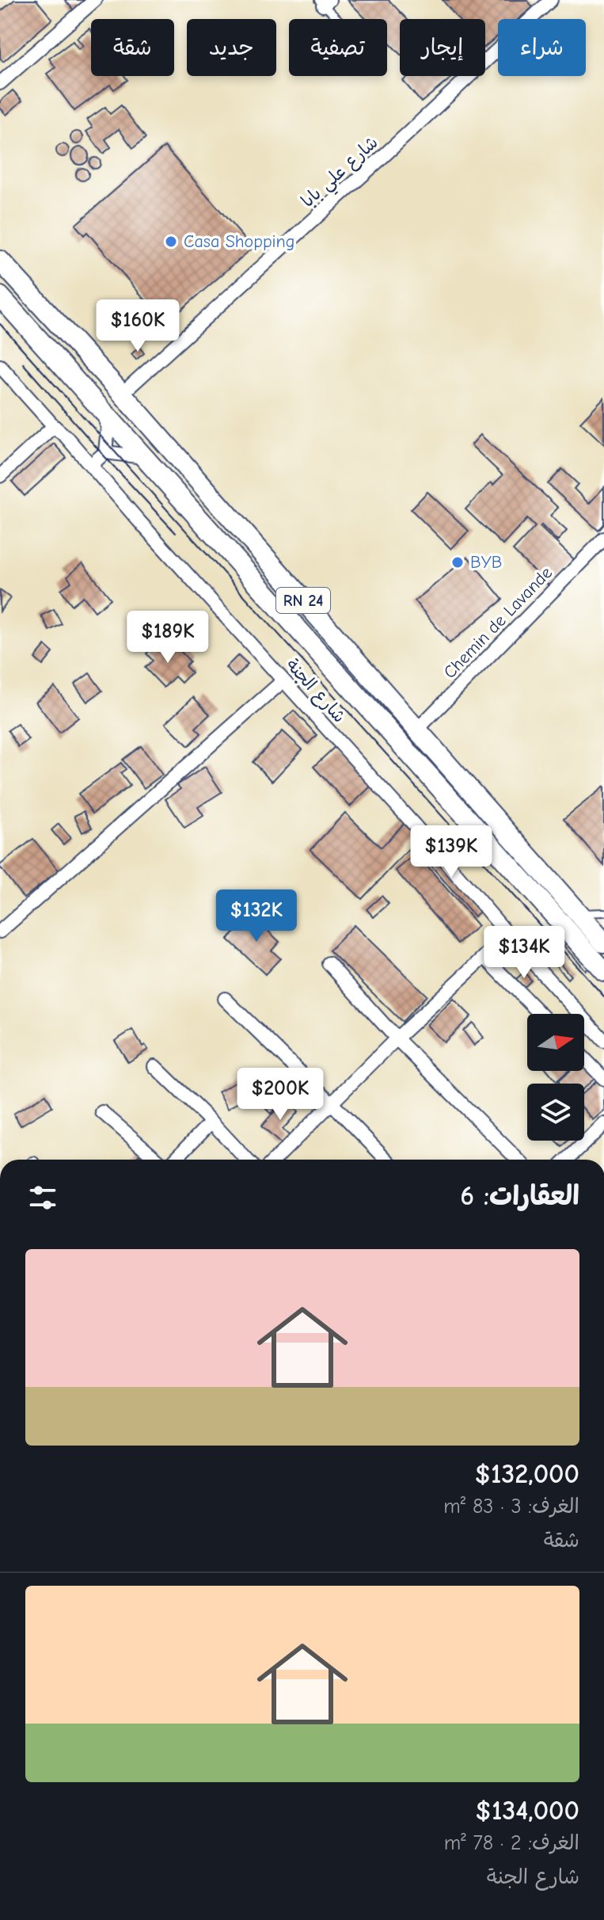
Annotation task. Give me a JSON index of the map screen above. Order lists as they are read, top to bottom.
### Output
{
  "streets": {
    "main road": ["RN 24"],
    "street": ["شارع علي بابا", "Chemin de Lavande", "شارع الجنة"]
  },
  "crossings": [
    ["شارع علي بابا", "RN 24"],
    ["RN 24", "Chemin de Lavande"]
  ],
  "places": ["Casa Shopping", "BYB"],
  "north": "right",
  "page": {
    "chip": [
      "شراء",
      "إيجار",
      "تصفية",
      "جديد",
      "شقة"
    ],
    "price": [
      "$160K",
      "$189K",
      "$139K",
      "$132K",
      "$134K",
      "$200K"
    ],
    "heading": "العقارات: 6",
    "list": [
      {
        "name": "$132,000",
        "note": "الغرف: 3 · 83 m² · شقة"
      },
      {
        "name": "$134,000",
        "note": "الغرف: 2 · 78 m² · شارع الجنة"
      }
    ]
  }
}
